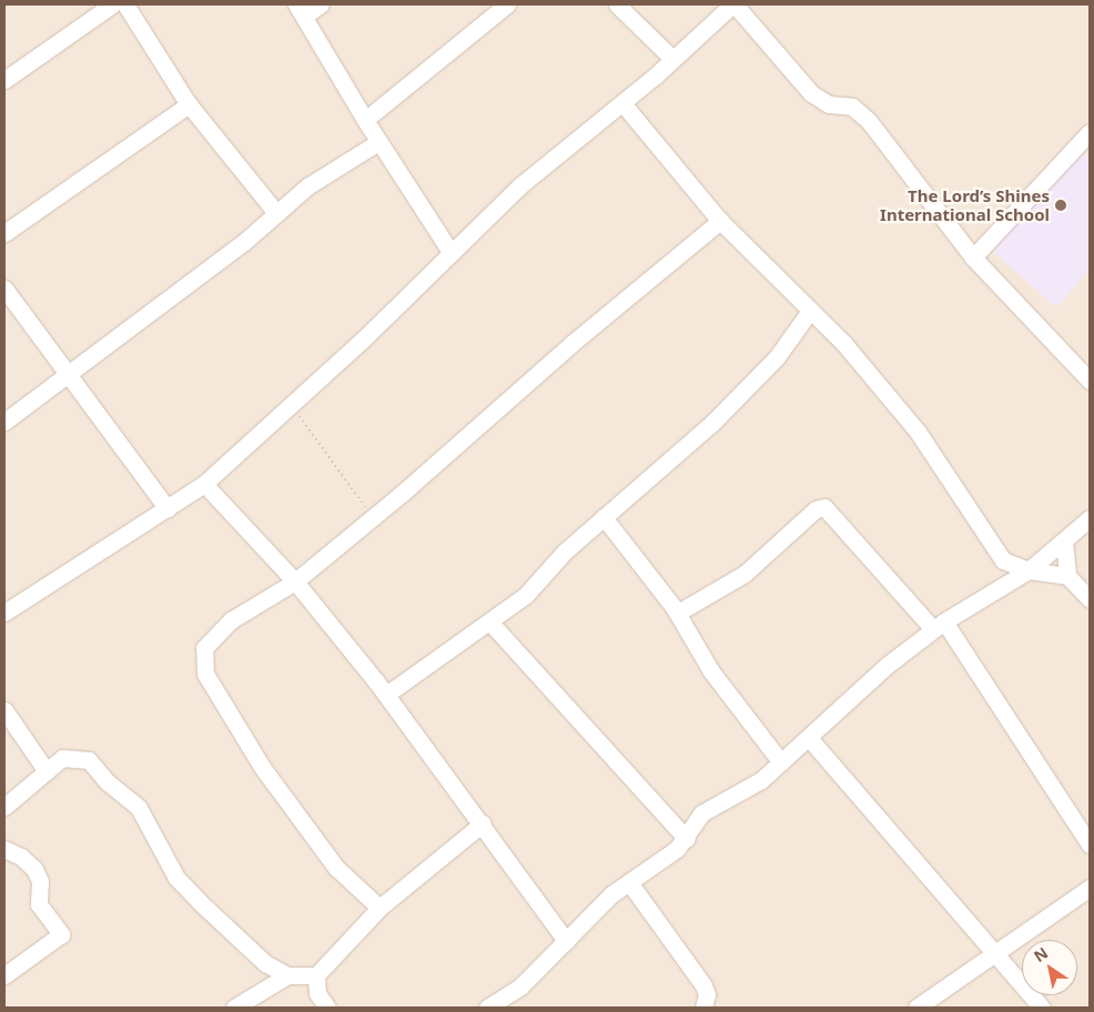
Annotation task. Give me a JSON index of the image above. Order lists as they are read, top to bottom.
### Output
{
  "places": ["The Lord’s Shines International School"],
  "north": "top left"
}
